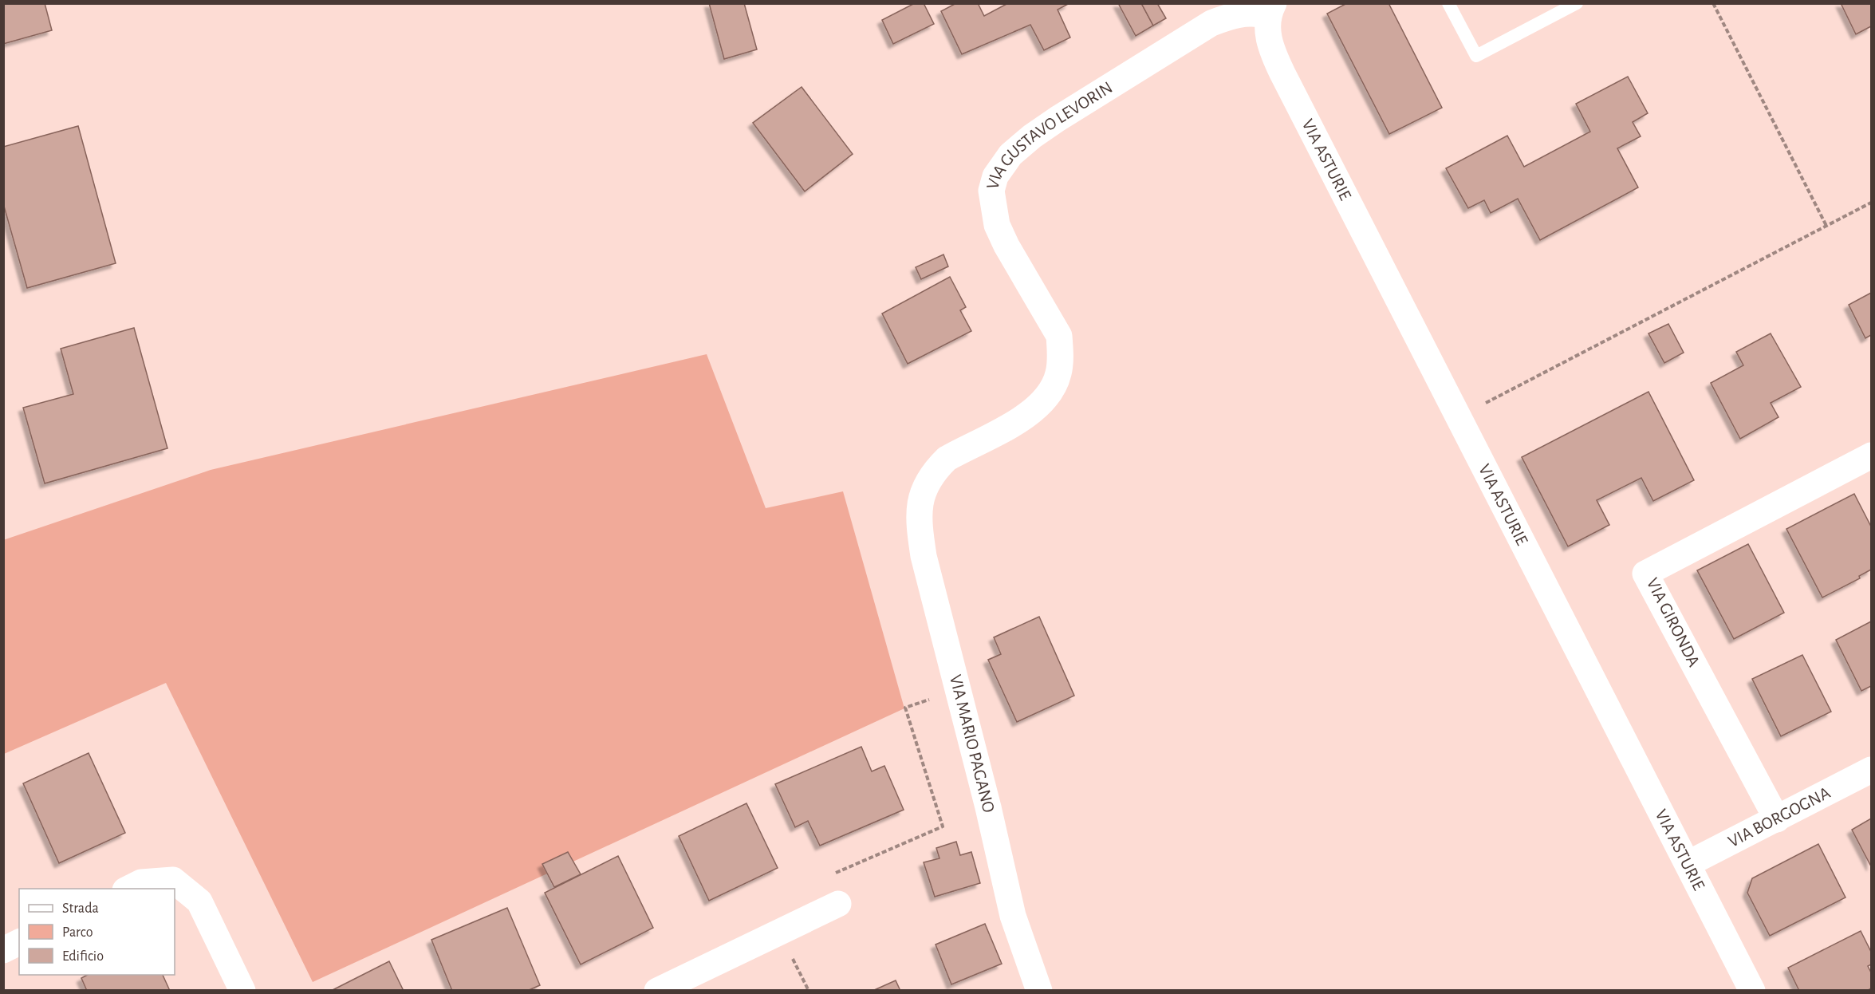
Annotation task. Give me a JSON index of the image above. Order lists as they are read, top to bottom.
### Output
{
  "streets": {
    "street": [
      "VIA GUSTAVO LEVORIN",
      "VIA ASTURIE",
      "VIA GIRONDA",
      "VIA MARIO PAGANO",
      "VIA BORGOGNA"
    ]
  },
  "crossings": [
    ["VIA GUSTAVO LEVORIN", "VIA ASTURIE"],
    ["VIA GUSTAVO LEVORIN", "VIA MARIO PAGANO"],
    ["VIA ASTURIE", "VIA BORGOGNA"],
    ["VIA GIRONDA", "VIA BORGOGNA"]
  ],
  "legend": ["Strada", "Parco", "Edificio"]
}
